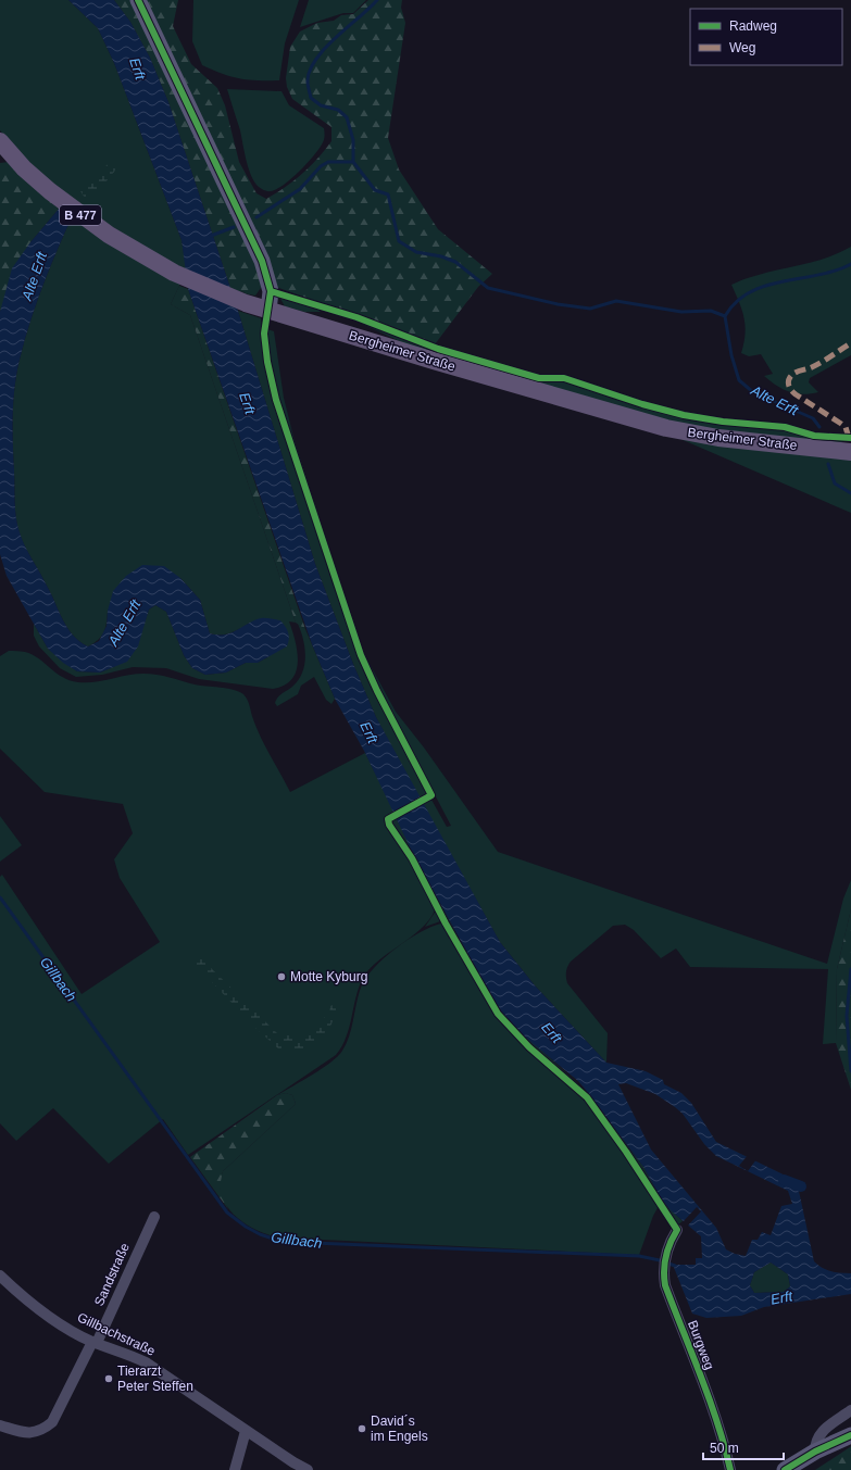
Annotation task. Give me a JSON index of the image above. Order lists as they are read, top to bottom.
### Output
{
  "streets": {
    "main road": ["B 477", "Bergheimer Straße"],
    "street": ["Sandstraße", "Gillbachstraße", "Burgweg"]
  },
  "crossings": [
    ["Sandstraße", "Gillbachstraße"]
  ],
  "water": ["Erft", "Alte Erft", "Gillbach"],
  "places": ["Motte Kyburg", "Tierarzt Peter Steffen", "David´s im Engels"],
  "legend": ["Radweg", "Weg"],
  "scale_bar": "50 m"
}
